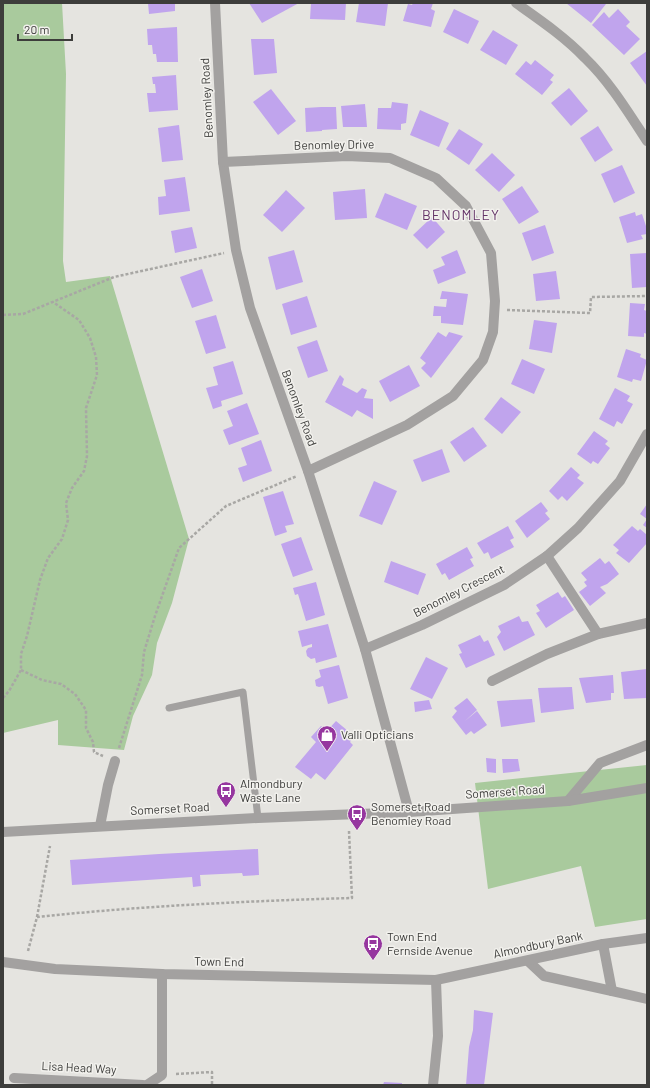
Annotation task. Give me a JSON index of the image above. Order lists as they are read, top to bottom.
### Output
{
  "streets": {
    "street": [
      "Benomley Road",
      "Benomley Drive",
      "Benomley Crescent",
      "Somerset Road",
      "Almondbury Bank",
      "Town End",
      "Lisa Head Way"
    ]
  },
  "crossings": [
    ["Benomley Road", "Benomley Drive"],
    ["Benomley Road", "Benomley Crescent"],
    ["Benomley Road", "Somerset Road"],
    ["Almondbury Bank", "Town End"]
  ],
  "districts": ["BENOMLEY"],
  "places": {
    "shop": ["Valli Opticians"],
    "bus stop": ["Almondbury Waste Lane", "Somerset Road Benomley Road", "Town End Fernside Avenue"]
  },
  "scale_bar": "20 m"
}
